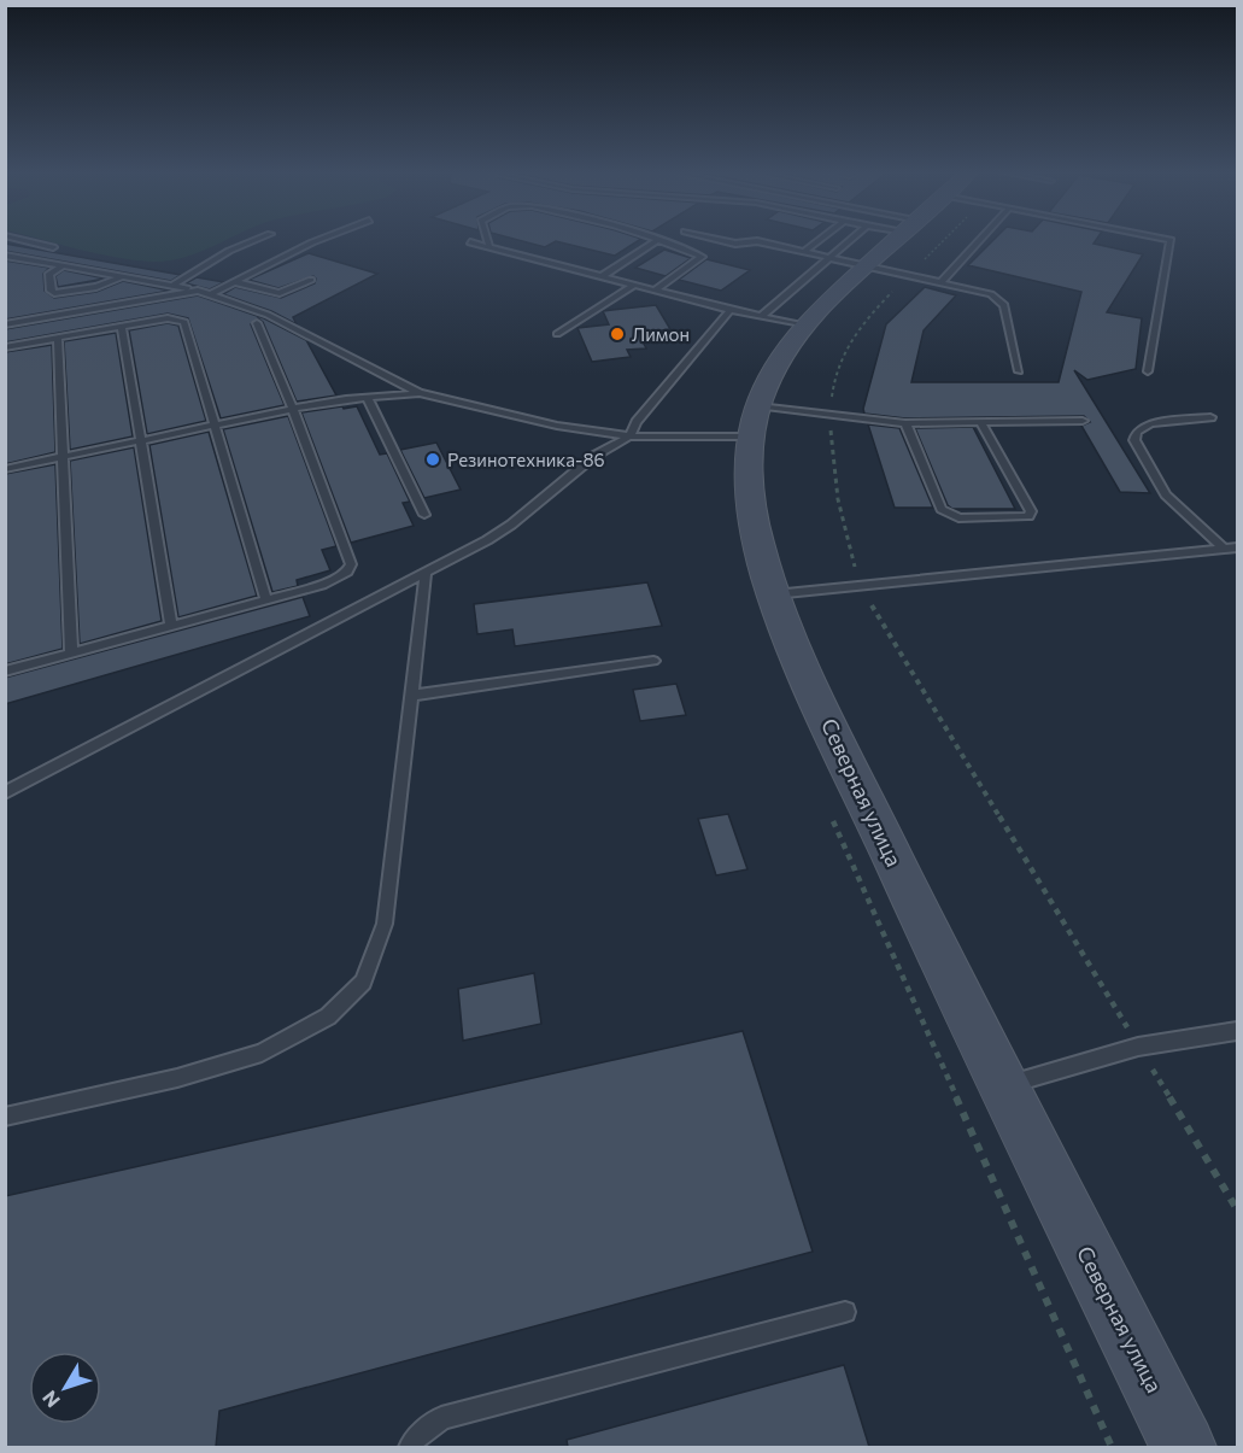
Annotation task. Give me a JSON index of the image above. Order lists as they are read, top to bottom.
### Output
{
  "streets": {
    "main road": ["Северная улица"]
  },
  "places": ["Лимон", "Резинотехника-86"],
  "north": "bottom left"
}
